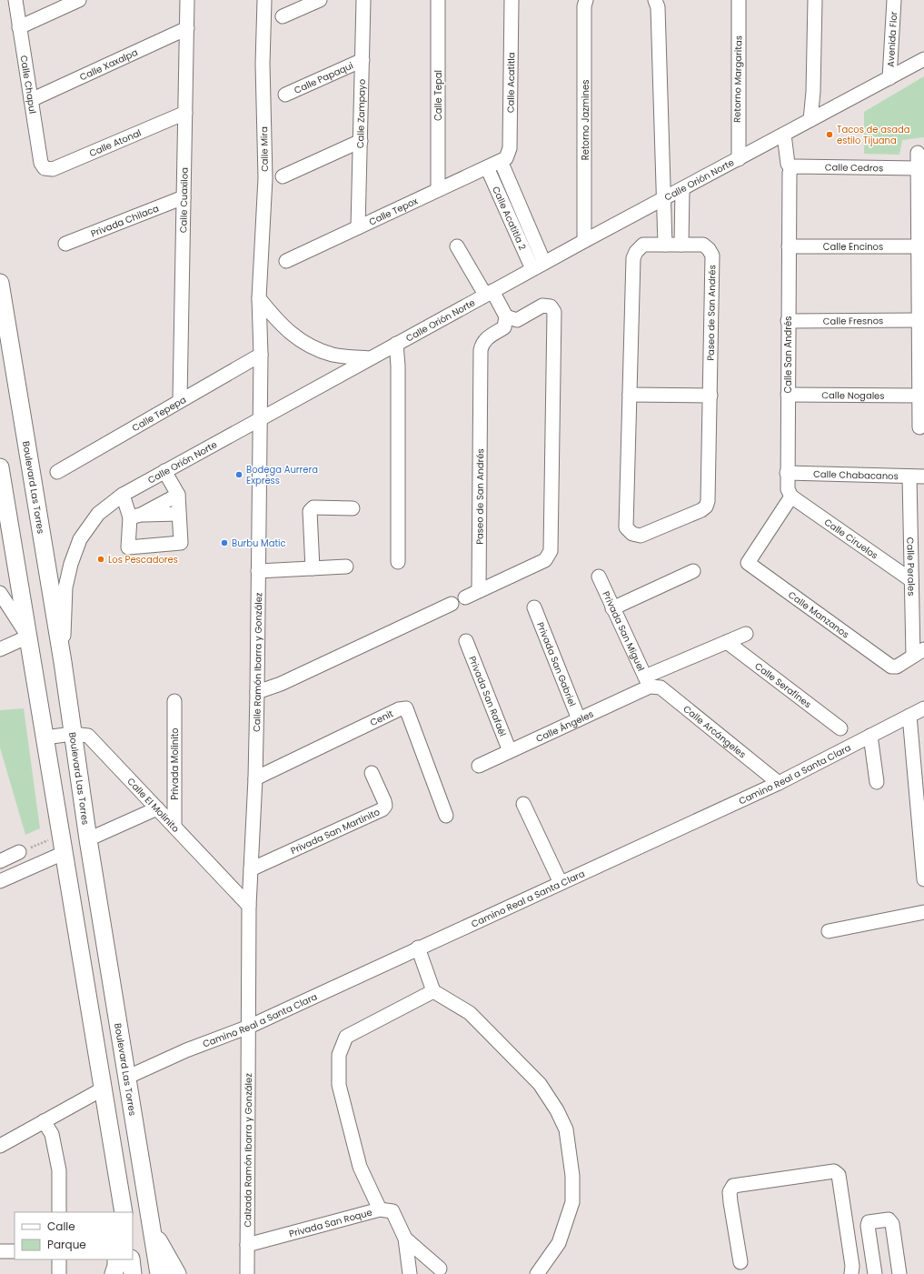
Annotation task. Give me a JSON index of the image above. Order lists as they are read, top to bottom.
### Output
{
  "streets": {
    "main road": ["Boulevard Las Torres"],
    "street": [
      "Avenida Flor",
      "Calle Xaxalpa",
      "Calle Papaqui",
      "Retorno Margaritas",
      "Calle Acatitla",
      "Calle Chapul",
      "Calle Tepal",
      "Calle Zampayo",
      "Retorno Jazmines",
      "Calle Atonal",
      "Calle Mira",
      "Calle Cedros",
      "Calle Orión Norte",
      "Calle Cuaxiloa",
      "Calle Tepox",
      "Calle Acatitla 2",
      "Privada Chilaca",
      "Calle Encinos",
      "Paseo de San Andrés",
      "Calle Fresnos",
      "Calle San Andrés",
      "Calle Nogales",
      "Calle Tepepa",
      "Calle Chabacanos",
      "Calle Ciruelos",
      "Calle Perales",
      "Calle Manzanos",
      "Privada San Miguel",
      "Calle Ramón Ibarra y González",
      "Privada San Gabriel",
      "Calle Serafines",
      "Privada San Rafaél",
      "Cenit",
      "Calle Ángeles",
      "Calle Arcángeles",
      "Privada Molinito",
      "Camino Real a Santa Clara",
      "Calle El Molinito",
      "Privada San Martinito",
      "Calzada Ramón Ibarra y González",
      "Privada San Roque"
    ]
  },
  "crossings": [
    ["Avenida Flor", "Calle Orión Norte"],
    ["Calle Xaxalpa", "Calle Chapul"],
    ["Calle Xaxalpa", "Calle Cuaxiloa"],
    ["Calle Papaqui", "Calle Zampayo"],
    ["Retorno Margaritas", "Calle Orión Norte"],
    ["Calle Acatitla", "Calle Tepox"],
    ["Calle Acatitla", "Calle Acatitla 2"],
    ["Calle Chapul", "Calle Atonal"],
    ["Calle Tepal", "Calle Tepox"],
    ["Calle Zampayo", "Calle Tepox"],
    ["Retorno Jazmines", "Calle Orión Norte"],
    ["Calle Atonal", "Calle Cuaxiloa"],
    ["Calle Mira", "Calle Ramón Ibarra y González"],
    ["Calle Cedros", "Calle San Andrés"],
    ["Calle Orión Norte", "Calle Acatitla 2"],
    ["Calle Orión Norte", "Calle San Andrés"],
    ["Calle Orión Norte", "Boulevard Las Torres"],
    ["Calle Orión Norte", "Calle Ramón Ibarra y González"],
    ["Calle Cuaxiloa", "Privada Chilaca"],
    ["Calle Cuaxiloa", "Calle Tepepa"],
    ["Calle Tepox", "Calle Acatitla 2"],
    ["Calle Encinos", "Calle San Andrés"],
    ["Calle Fresnos", "Calle San Andrés"],
    ["Calle San Andrés", "Calle Nogales"],
    ["Calle San Andrés", "Calle Chabacanos"],
    ["Calle San Andrés", "Calle Ciruelos"],
    ["Calle San Andrés", "Calle Manzanos"],
    ["Calle Tepepa", "Calle Ramón Ibarra y González"],
    ["Calle Chabacanos", "Calle Perales"],
    ["Boulevard Las Torres", "Camino Real a Santa Clara"],
    ["Boulevard Las Torres", "Calle El Molinito"],
    ["Calle Ciruelos", "Calle Perales"],
    ["Calle Ciruelos", "Calle Manzanos"],
    ["Calle Perales", "Calle Manzanos"],
    ["Privada San Miguel", "Calle Ángeles"],
    ["Privada San Miguel", "Calle Arcángeles"],
    ["Calle Ramón Ibarra y González", "Cenit"],
    ["Calle Ramón Ibarra y González", "Camino Real a Santa Clara"],
    ["Calle Ramón Ibarra y González", "Calle El Molinito"],
    ["Calle Ramón Ibarra y González", "Privada San Martinito"],
    ["Calle Ramón Ibarra y González", "Calzada Ramón Ibarra y González"],
    ["Privada San Gabriel", "Calle Ángeles"],
    ["Calle Serafines", "Calle Ángeles"],
    ["Privada San Rafaél", "Calle Ángeles"],
    ["Calle Ángeles", "Calle Arcángeles"],
    ["Calle Arcángeles", "Camino Real a Santa Clara"],
    ["Privada Molinito", "Calle El Molinito"],
    ["Camino Real a Santa Clara", "Calzada Ramón Ibarra y González"],
    ["Calzada Ramón Ibarra y González", "Privada San Roque"]
  ],
  "places": [
    "Tacos de asada estilo Tijuana",
    "Bodega Aurrera Express",
    "Burbu Matic",
    "Los Pescadores"
  ],
  "legend": ["Calle", "Parque"]
}
